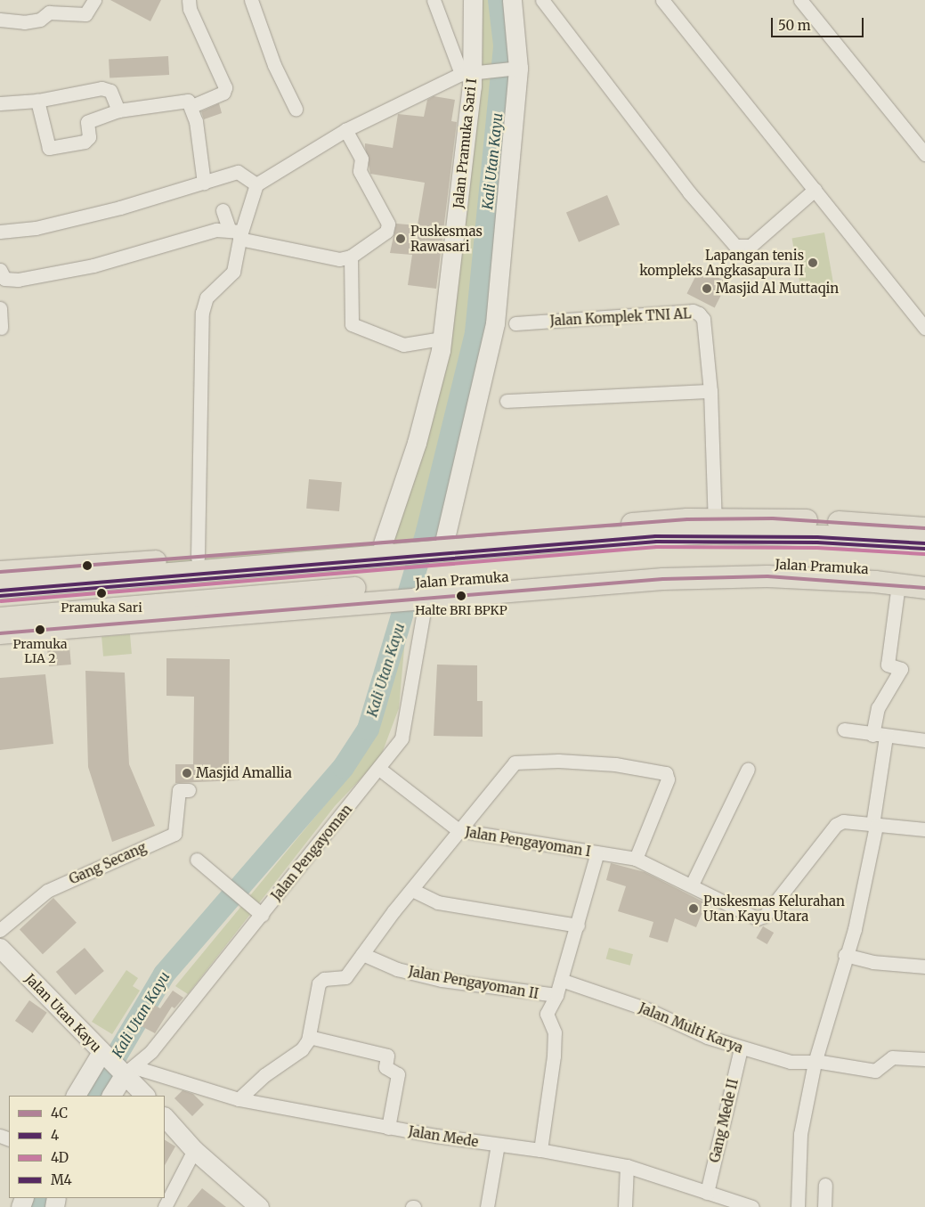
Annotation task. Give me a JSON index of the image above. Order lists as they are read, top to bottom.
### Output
{
  "streets": {
    "main road": ["Jalan Pramuka"],
    "street": [
      "Jalan Pramuka Sari I",
      "Jalan Komplek TNI AL",
      "Jalan Pengayoman I",
      "Jalan Pengayoman",
      "Gang Secang",
      "Jalan Pengayoman II",
      "Jalan Utan Kayu",
      "Jalan Multi Karya",
      "Gang Mede II",
      "Jalan Mede"
    ]
  },
  "crossings": [
    ["Jalan Pramuka", "Jalan Pengayoman"],
    ["Jalan Pengayoman I", "Jalan Pengayoman"],
    ["Jalan Pengayoman", "Jalan Utan Kayu"],
    ["Jalan Pengayoman", "Jalan Mede"],
    ["Jalan Utan Kayu", "Jalan Mede"],
    ["Jalan Multi Karya", "Gang Mede II"],
    ["Gang Mede II", "Jalan Mede"]
  ],
  "water": ["Kali Utan Kayu"],
  "places": [
    "Puskesmas Rawasari",
    "Lapangan tenis kompleks Angkasapura II",
    "Masjid Al Muttaqin",
    "Pramuka Sari",
    "Halte BRI BPKP",
    "Pramuka LIA 2",
    "Masjid Amallia",
    "Puskesmas Kelurahan Utan Kayu Utara"
  ],
  "lines": [
    "transit line 4C",
    "transit line M4",
    "transit line 4",
    "transit line 4D"
  ],
  "legend": [
    "4C",
    "4",
    "4D",
    "M4"
  ],
  "scale_bar": "50 m"
}
